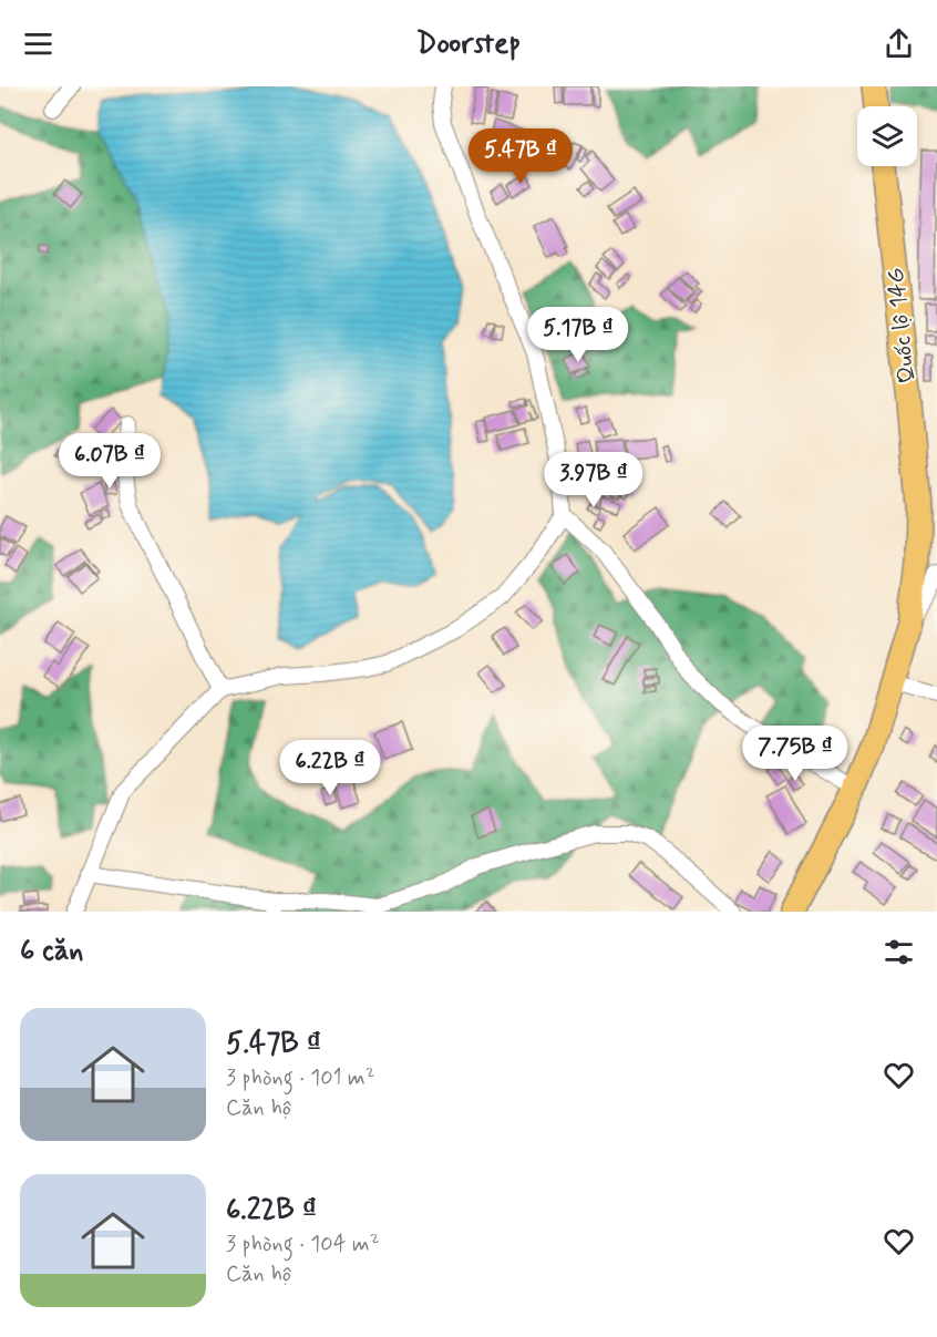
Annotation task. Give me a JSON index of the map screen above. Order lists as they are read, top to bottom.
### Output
{
  "streets": {
    "main road": ["Quốc lộ 14G"]
  },
  "page": {
    "header": "Doorstep",
    "price": [
      "5.47B ₫",
      "5.17B ₫",
      "6.07B ₫",
      "3.97B ₫",
      "7.75B ₫",
      "6.22B ₫"
    ],
    "heading": "6 căn",
    "list": [
      {
        "name": "5.47B ₫",
        "note": "3 phòng · 101 m² · Căn hộ"
      },
      {
        "name": "6.22B ₫",
        "note": "3 phòng · 104 m² · Căn hộ"
      }
    ]
  }
}
